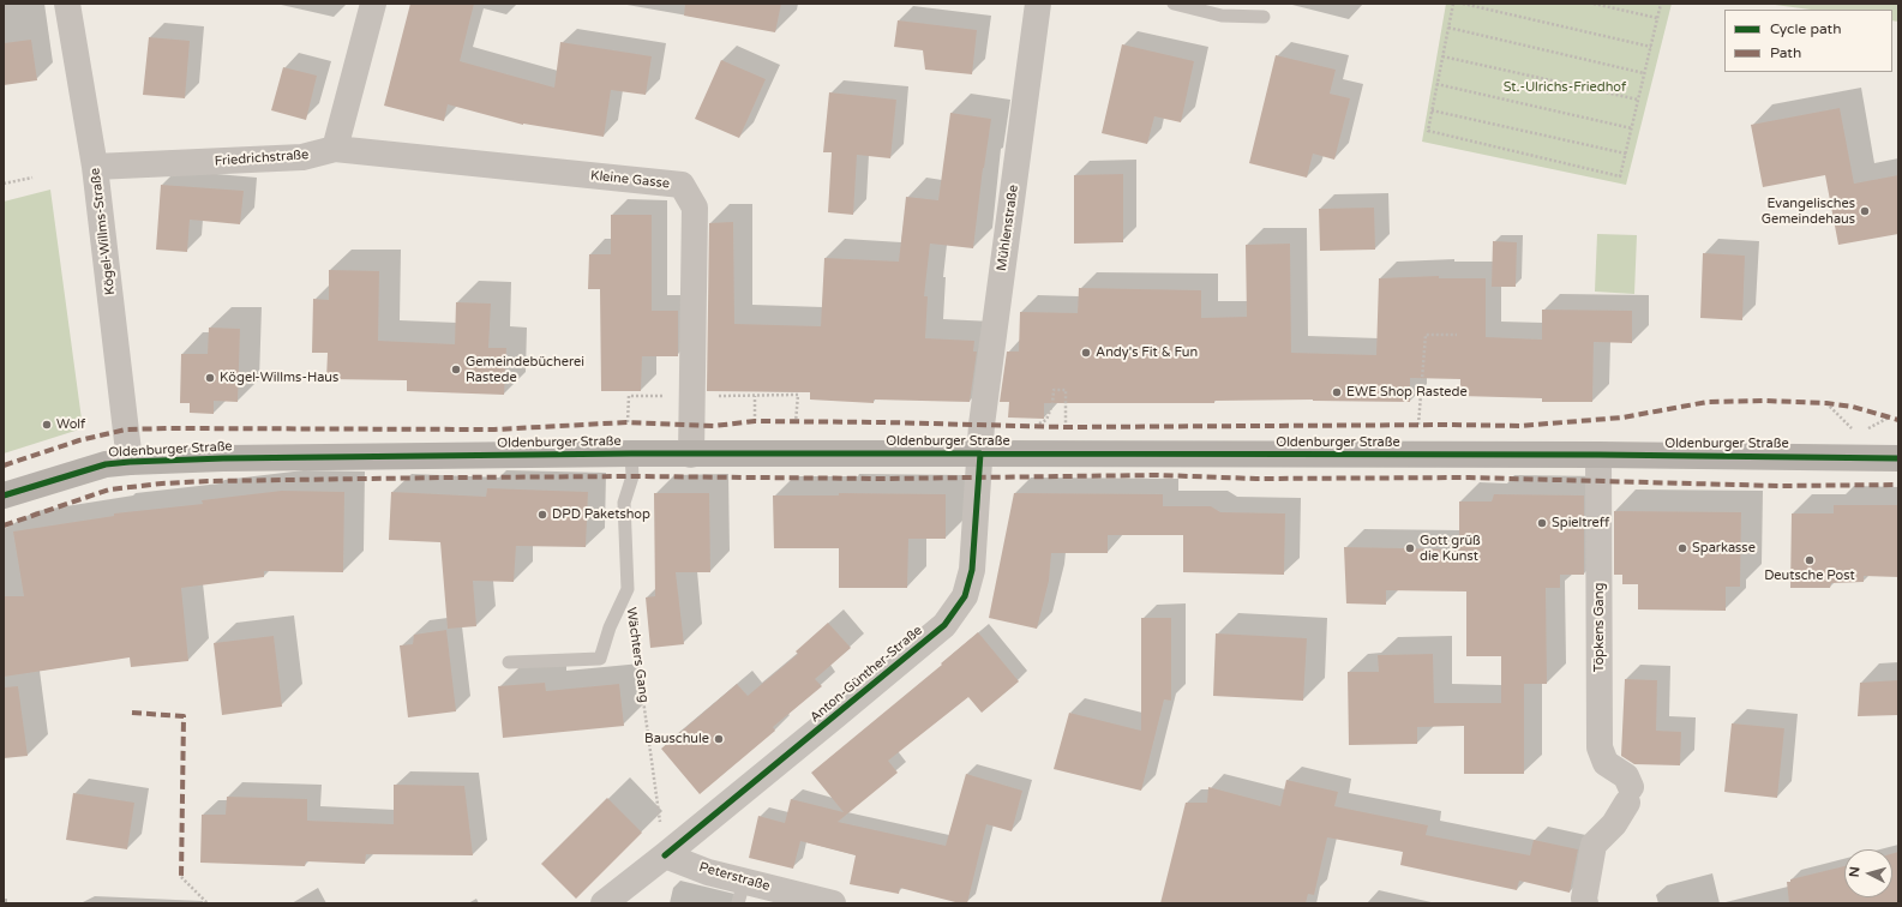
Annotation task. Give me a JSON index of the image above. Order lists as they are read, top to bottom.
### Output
{
  "streets": {
    "street": [
      "Friedrichstraße",
      "Kleine Gasse",
      "Mühlenstraße",
      "Kögel-Willms-Straße",
      "Oldenburger Straße",
      "Töpkens Gang",
      "Anton-Günther-Straße",
      "Peterstraße"
    ],
    "lane": ["Wächters Gang"]
  },
  "crossings": [
    ["Friedrichstraße", "Kleine Gasse"],
    ["Friedrichstraße", "Kögel-Willms-Straße"],
    ["Kleine Gasse", "Oldenburger Straße"],
    ["Mühlenstraße", "Oldenburger Straße"],
    ["Mühlenstraße", "Anton-Günther-Straße"],
    ["Kögel-Willms-Straße", "Oldenburger Straße"],
    ["Oldenburger Straße", "Töpkens Gang"],
    ["Oldenburger Straße", "Wächters Gang"],
    ["Oldenburger Straße", "Anton-Günther-Straße"],
    ["Wächters Gang", "Anton-Günther-Straße"],
    ["Wächters Gang", "Peterstraße"],
    ["Anton-Günther-Straße", "Peterstraße"]
  ],
  "parks": ["St.-Ulrichs-Friedhof"],
  "places": [
    "Evangelisches Gemeindehaus",
    "Andy's Fit & Fun",
    "Gemeindebücherei Rastede",
    "Kögel-Willms-Haus",
    "EWE Shop Rastede",
    "Wolf",
    "DPD Paketshop",
    "Spieltreff",
    "Gott grüß die Kunst",
    "Sparkasse",
    "Deutsche Post",
    "Bauschule"
  ],
  "legend": ["Cycle path", "Path"],
  "north": "left"
}
